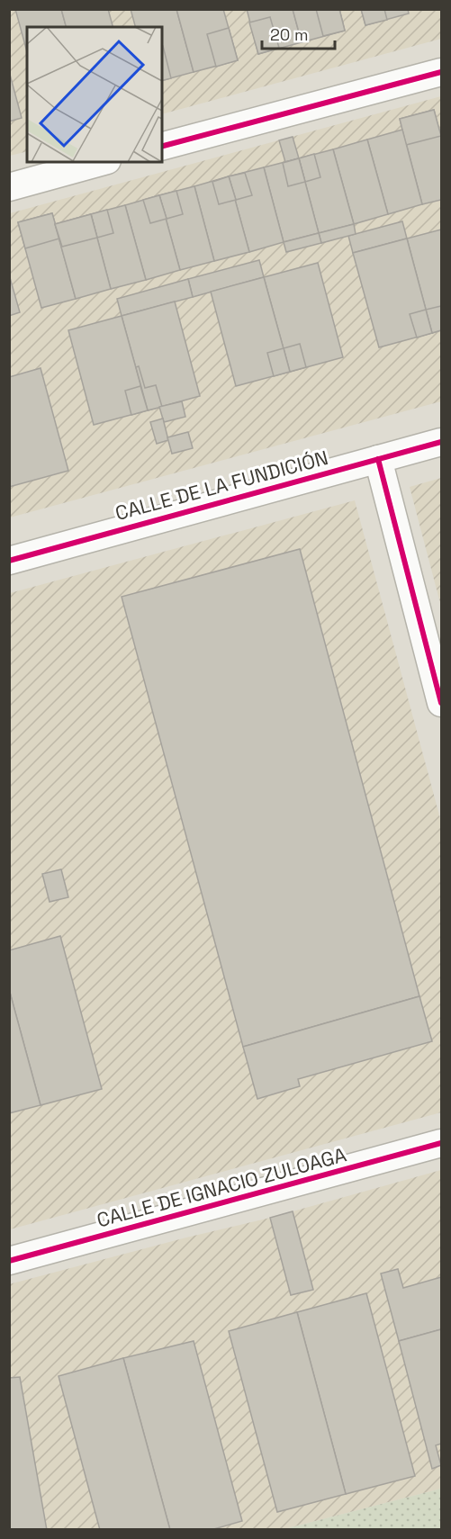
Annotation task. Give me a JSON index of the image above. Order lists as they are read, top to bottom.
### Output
{
  "streets": {
    "street": ["CALLE DE LA FUNDICIÓN", "CALLE DE IGNACIO ZULOAGA"]
  },
  "scale_bar": "20 m"
}
